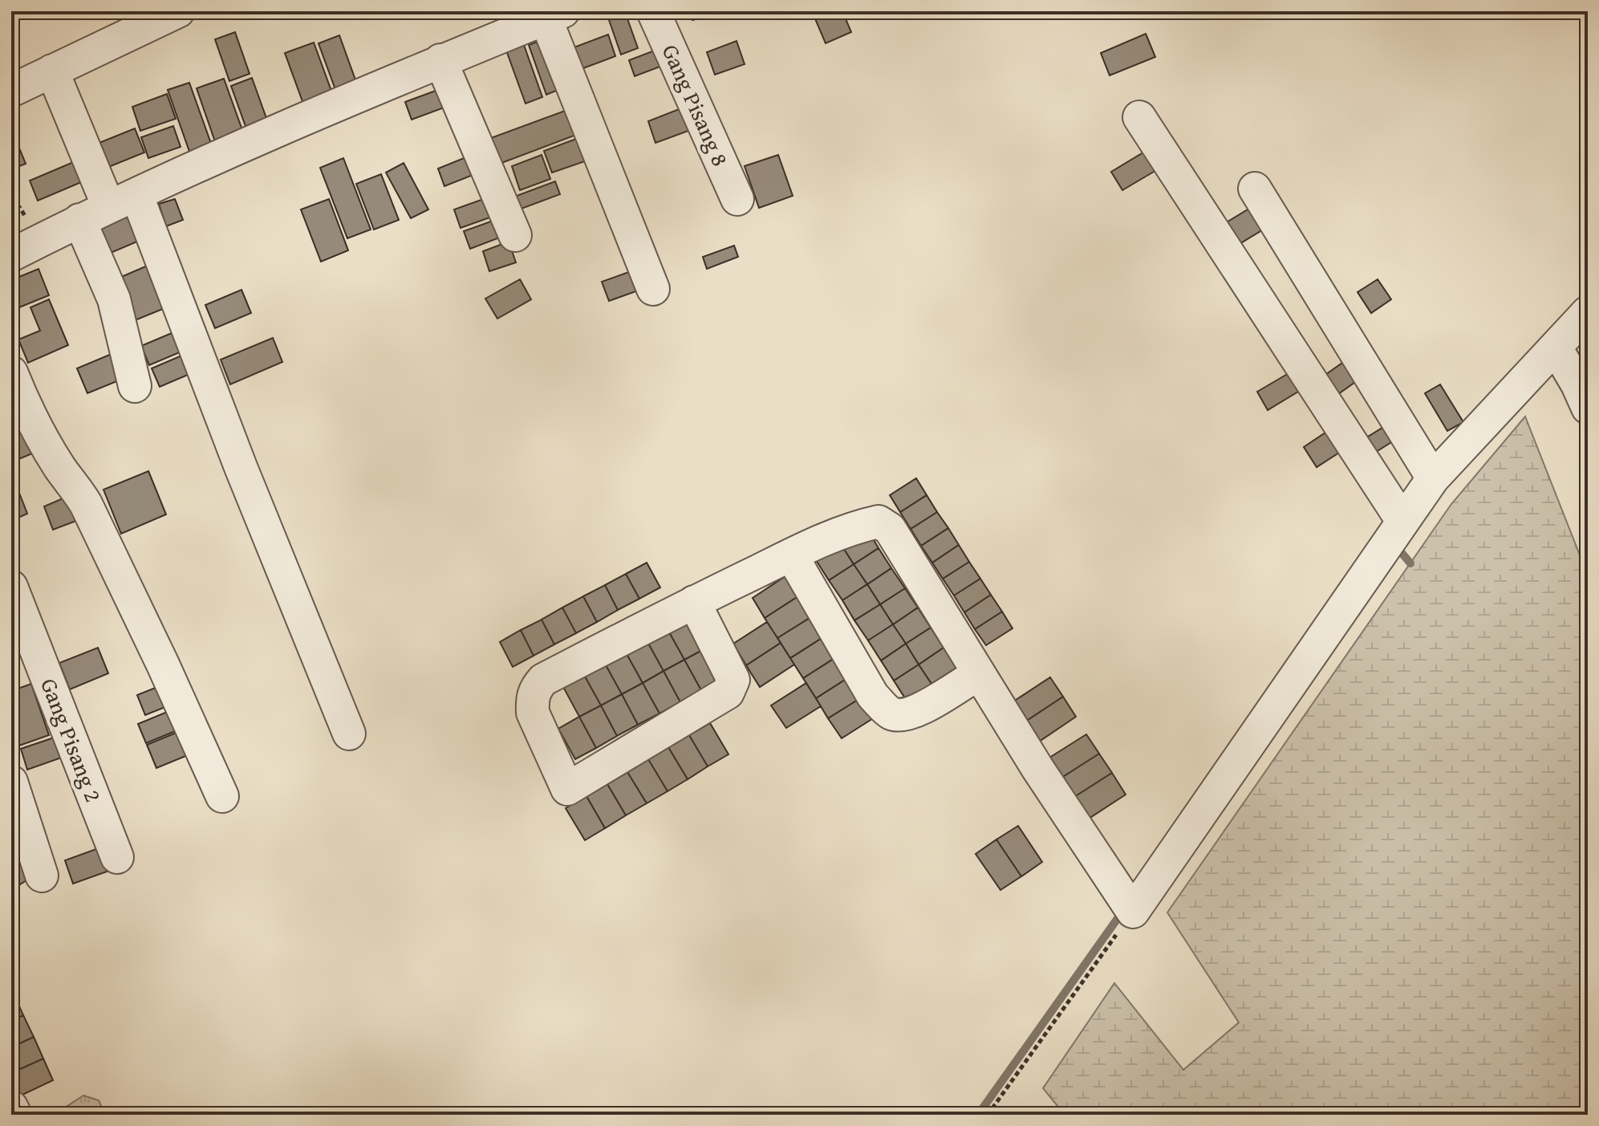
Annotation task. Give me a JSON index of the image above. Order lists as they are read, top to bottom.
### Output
{
  "streets": {
    "street": ["Gang Pisang 8", "Gang Pisang 2"]
  }
}
